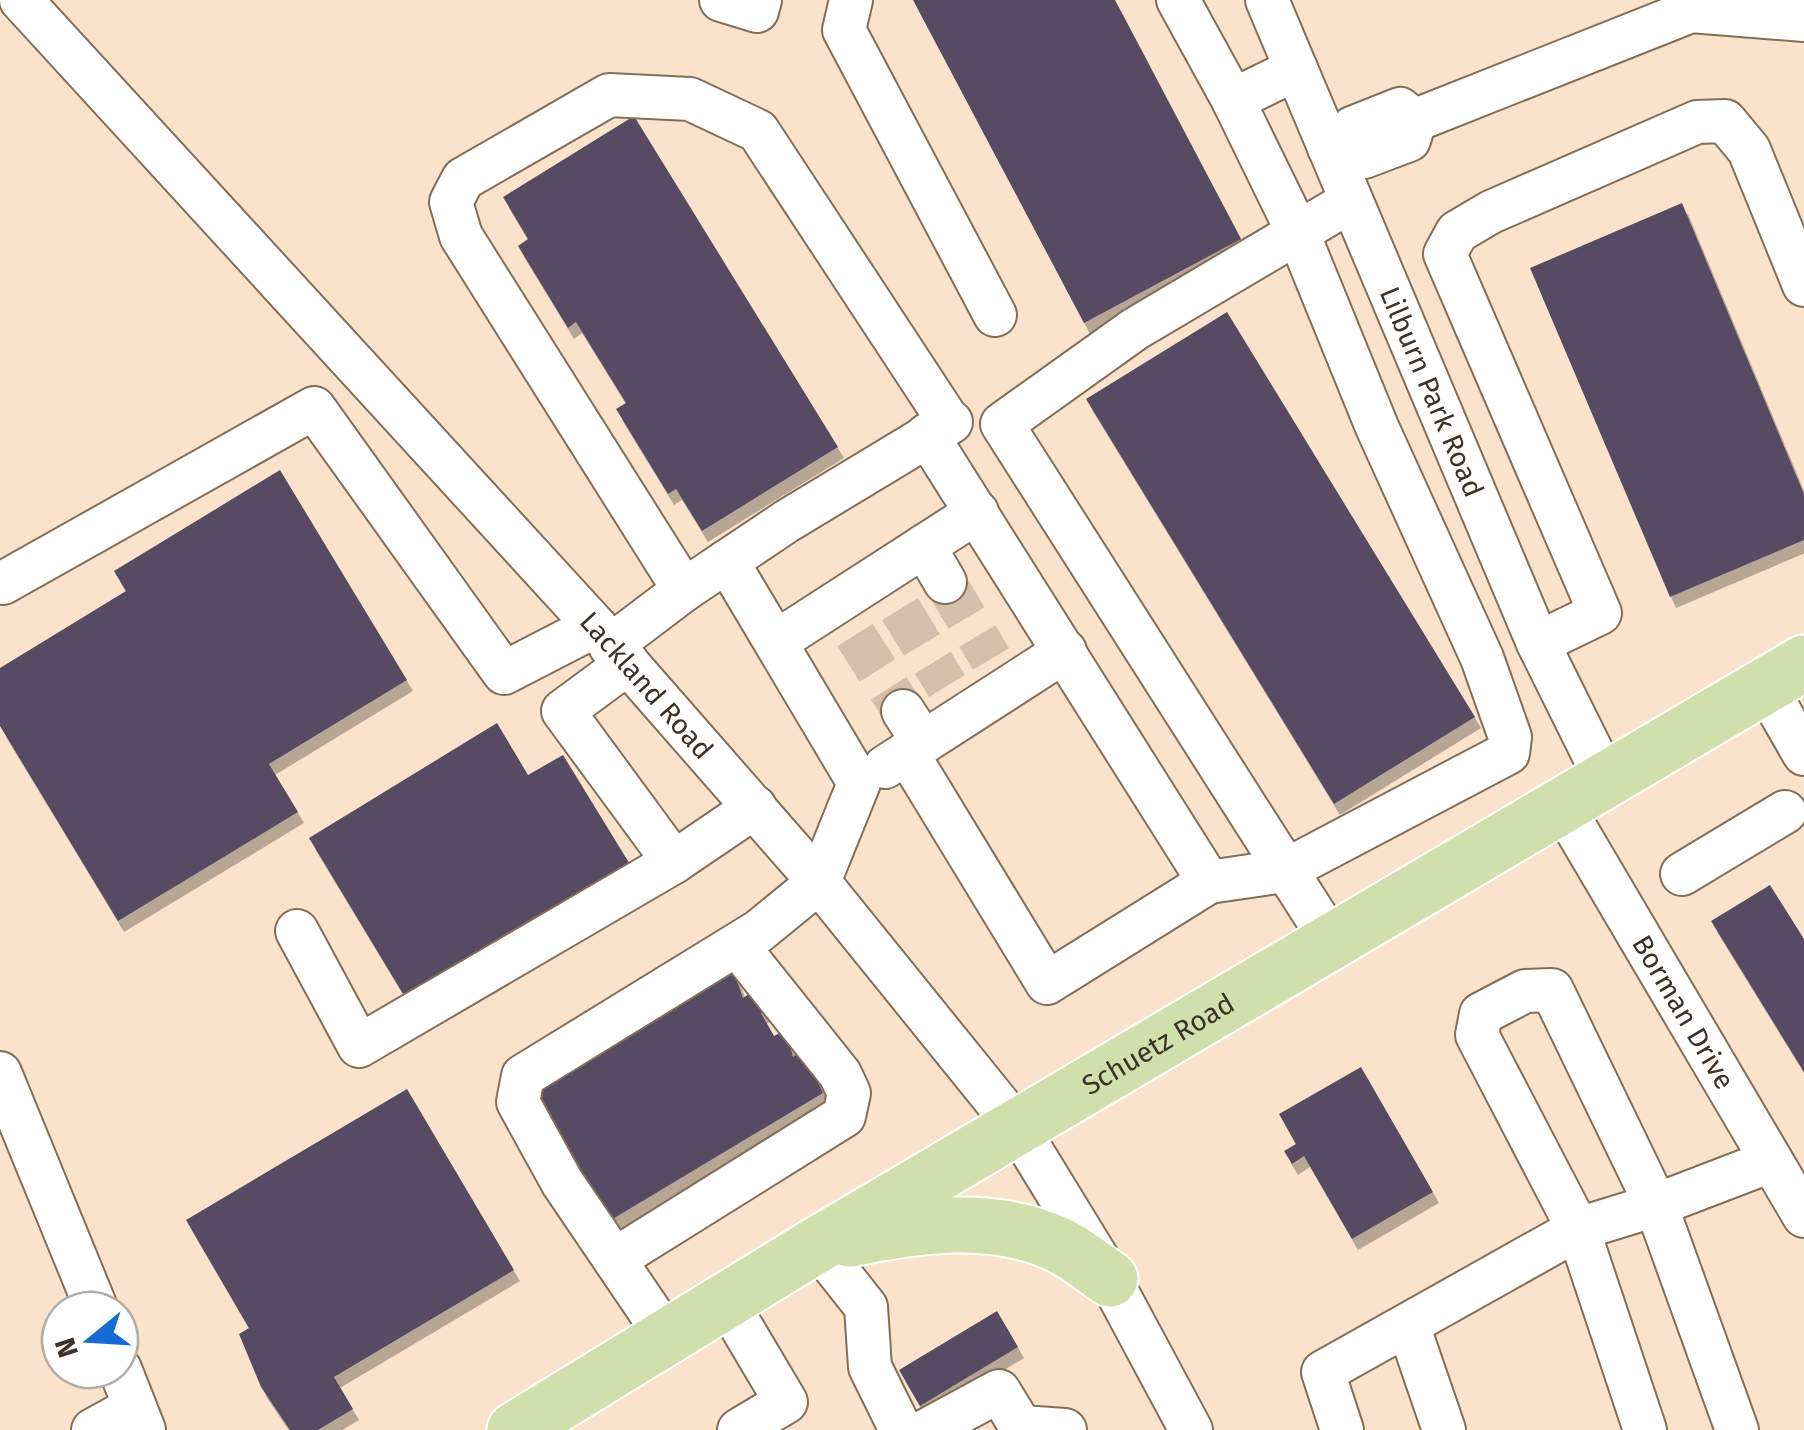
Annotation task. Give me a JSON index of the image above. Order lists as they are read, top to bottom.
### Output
{
  "streets": {
    "main road": ["Schuetz Road"],
    "street": ["Lilburn Park Road", "Lackland Road", "Borman Drive"]
  },
  "crossings": [
    ["Lilburn Park Road", "Borman Drive"],
    ["Lilburn Park Road", "Schuetz Road"],
    ["Lackland Road", "Schuetz Road"],
    ["Borman Drive", "Schuetz Road"]
  ],
  "north": "left"
}
